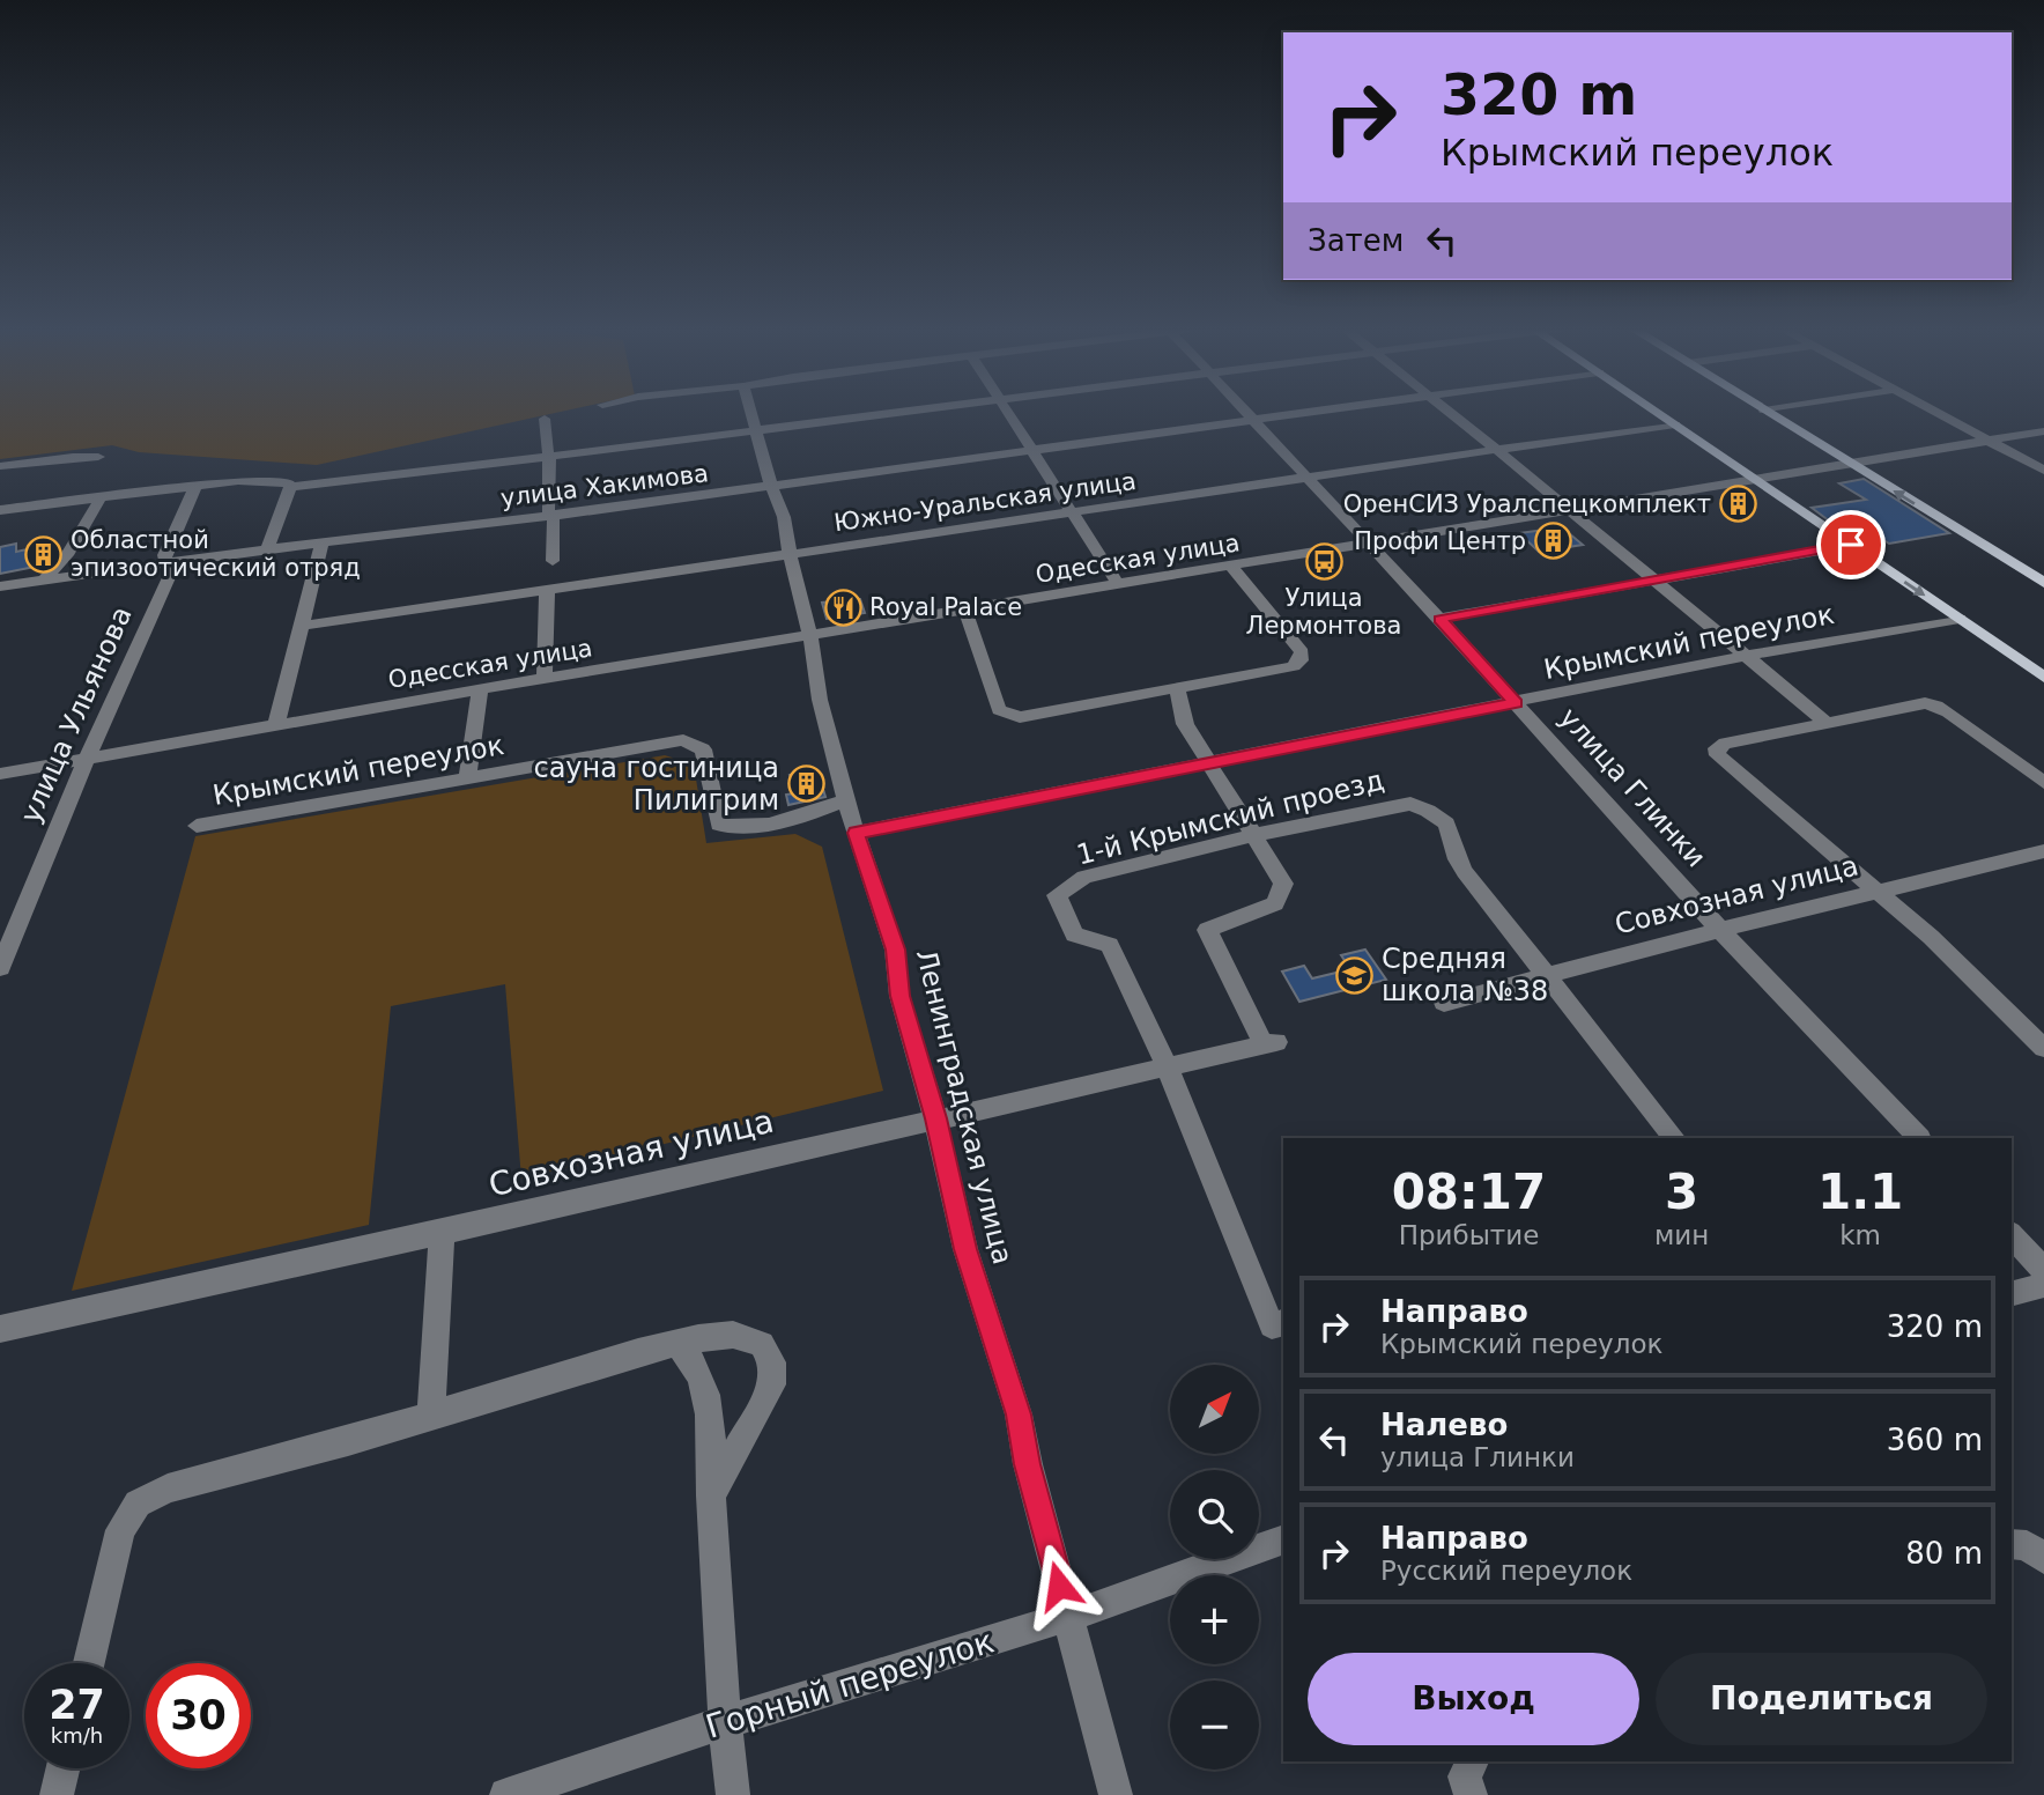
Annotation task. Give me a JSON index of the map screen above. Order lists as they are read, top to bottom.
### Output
{
  "streets": {
    "street": [
      "улица Хакимова",
      "Южно-Уральская улица",
      "Одесская улица",
      "Крымский переулок",
      "улица Ульянова",
      "улица Глинки",
      "1-й Крымский проезд",
      "Совхозная улица",
      "Ленинградская улица",
      "Горный переулок"
    ]
  },
  "crossings": [
    ["улица Хакимова", "улица Ульянова"],
    ["улица Хакимова", "улица Глинки"],
    ["улица Хакимова", "Ленинградская улица"],
    ["Южно-Уральская улица", "улица Глинки"],
    ["Южно-Уральская улица", "Ленинградская улица"],
    ["Одесская улица", "улица Ульянова"],
    ["Одесская улица", "улица Глинки"],
    ["Одесская улица", "Ленинградская улица"],
    ["Крымский переулок", "улица Глинки"],
    ["Крымский переулок", "Ленинградская улица"],
    ["улица Глинки", "Совхозная улица"],
    ["1-й Крымский проезд", "Совхозная улица"],
    ["Совхозная улица", "Ленинградская улица"],
    ["Ленинградская улица", "Горный переулок"]
  ],
  "places": {
    "building": [
      "ОренСИЗ Уралспецкомплект",
      "Профи Центр",
      "Областной эпизоотический отряд",
      "сауна гостиница Пилигрим"
    ],
    "bus stop": ["Улица Лермонтова"],
    "restaurant": ["Royal Palace"],
    "school or university": ["Средняя школа №38"]
  },
  "north": "top right",
  "page": {
    "turn": ["320 m", "Крымский переулок"],
    "then": "Затем",
    "eta": [
      "08:17",
      "Прибытие",
      "3",
      "мин",
      "1.1",
      "km"
    ],
    "list": [
      {
        "name": "Направо",
        "note": "Крымский переулок",
        "value": "320 m"
      },
      {
        "name": "Налево",
        "note": "улица Глинки",
        "value": "360 m"
      },
      {
        "name": "Направо",
        "note": "Русский переулок",
        "value": "80 m"
      }
    ],
    "map_buttons": ["+", "−"],
    "buttons": ["Выход", "Поделиться"],
    "speed": "27 km/h",
    "limit": "30"
  }
}
